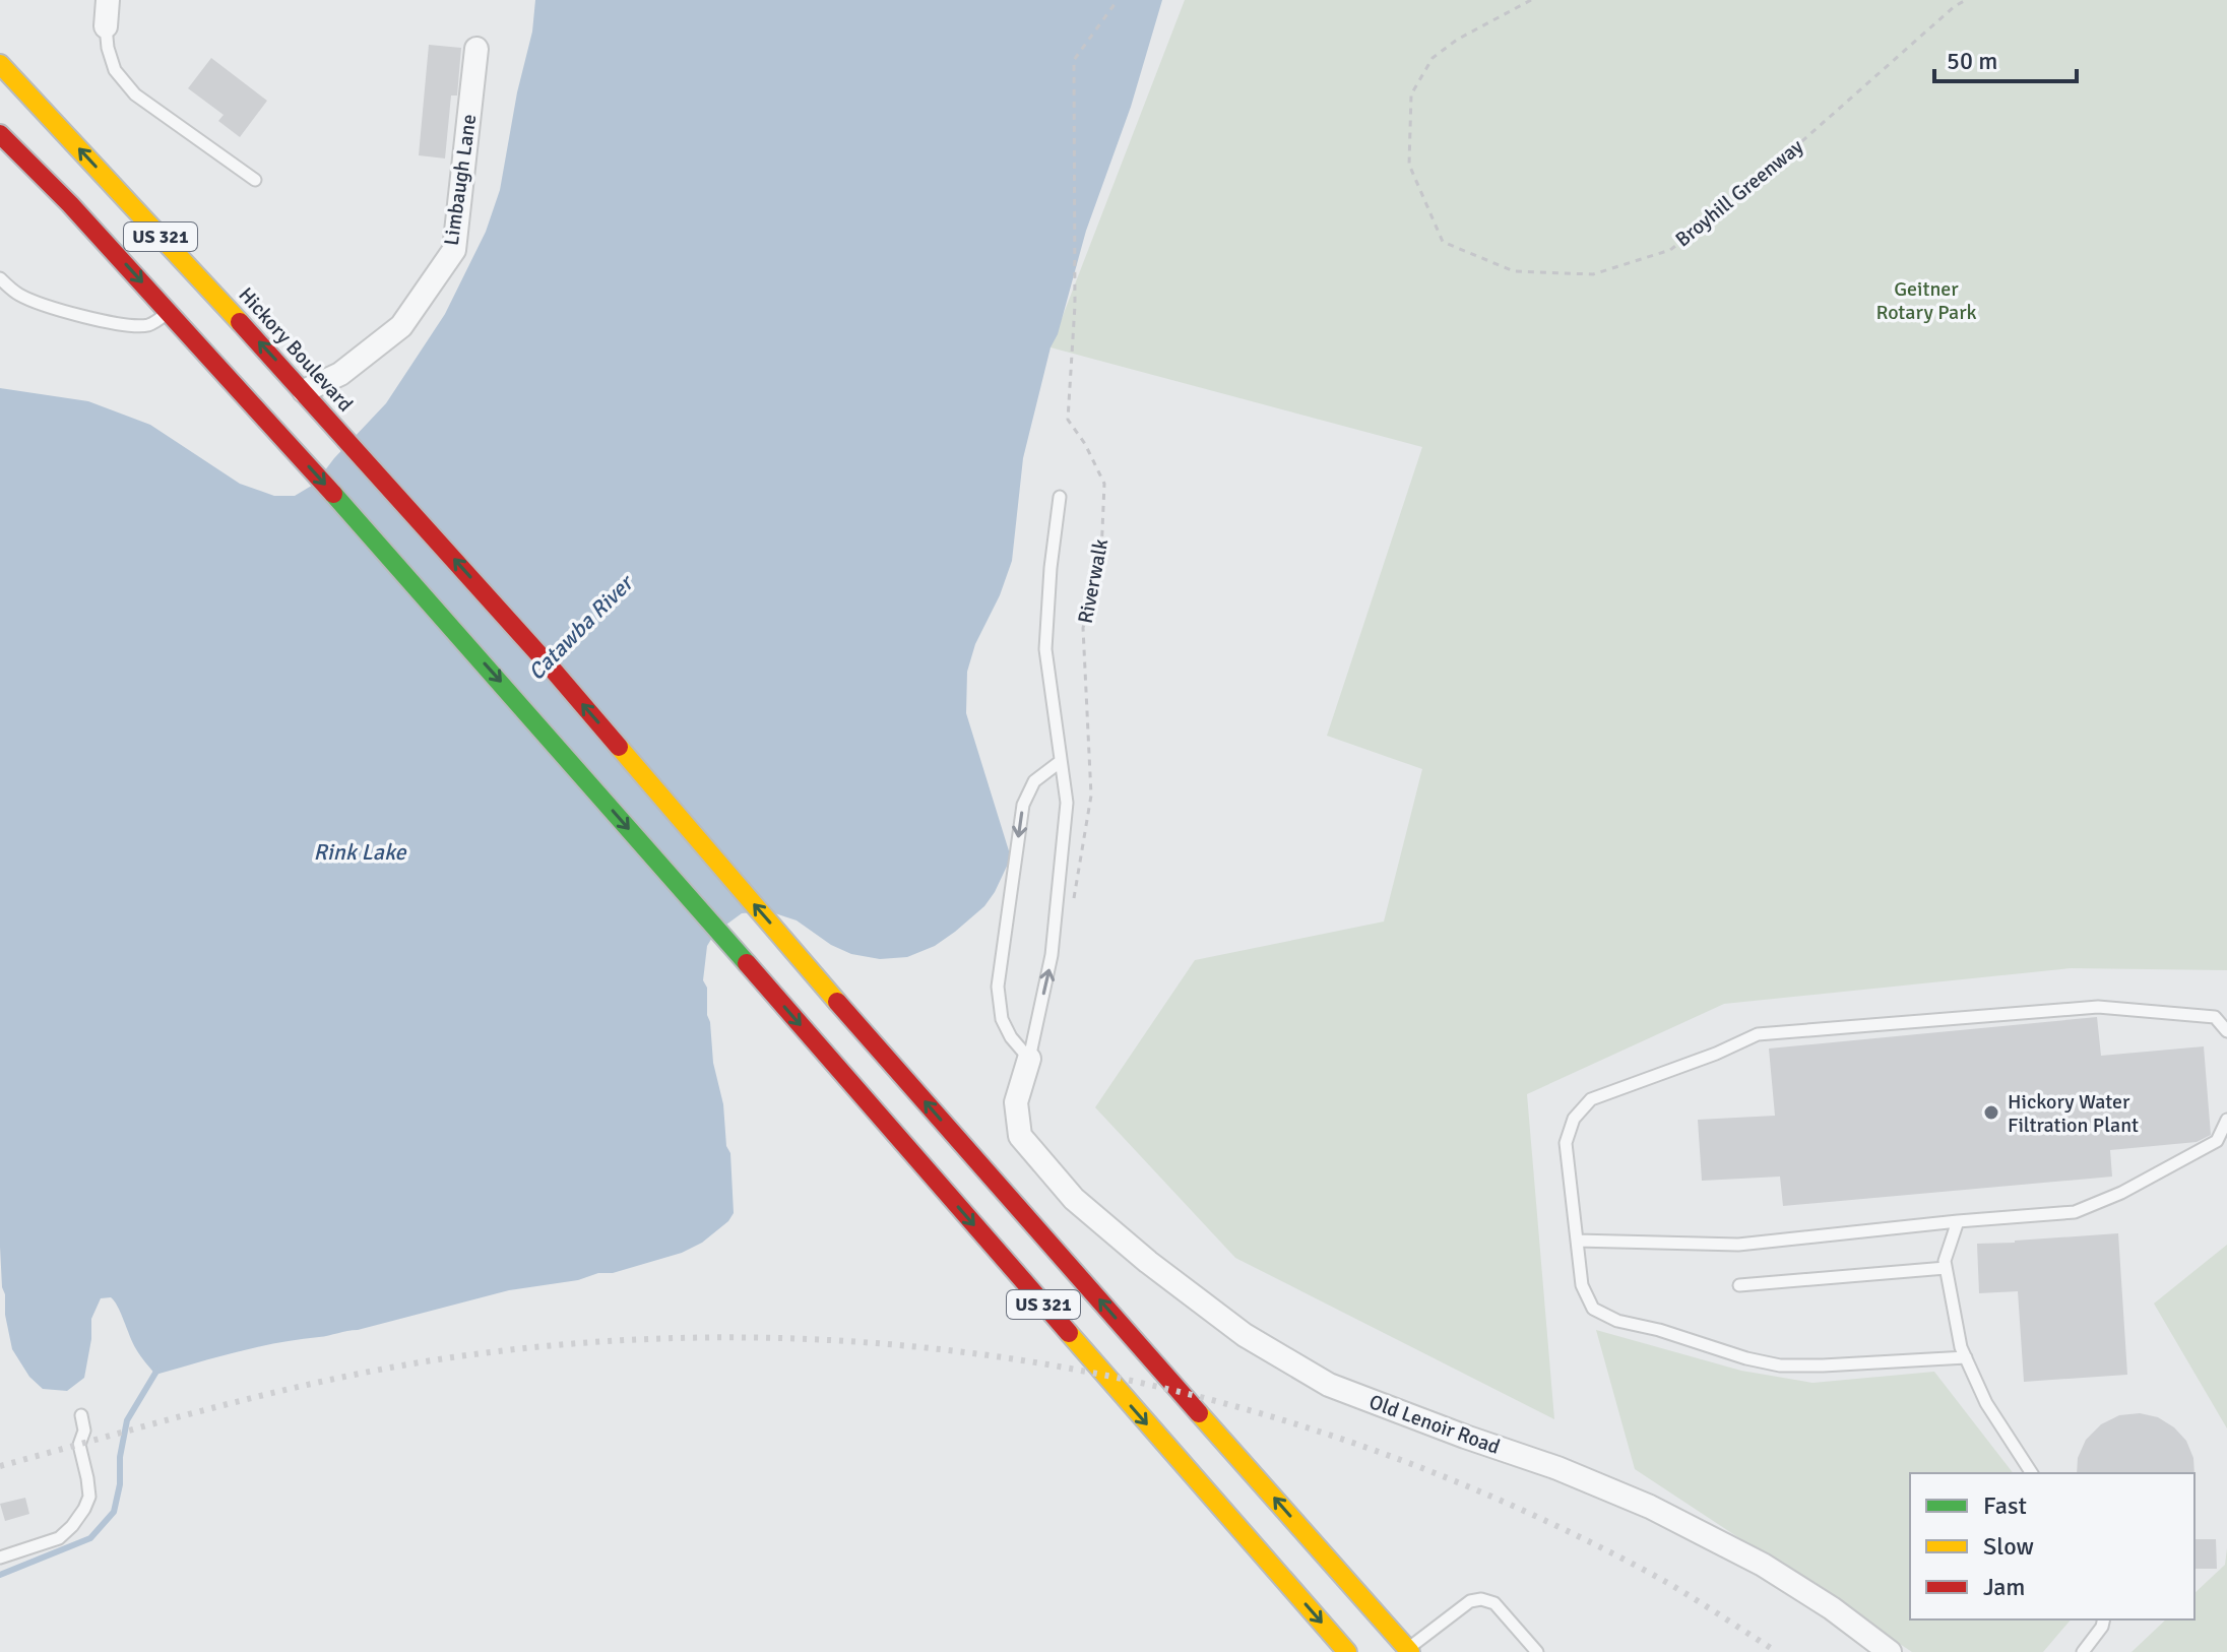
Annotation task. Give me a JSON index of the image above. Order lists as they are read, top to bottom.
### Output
{
  "streets": {
    "highway": ["US 321", "Hickory Boulevard"],
    "street": ["Limbaugh Lane", "Old Lenoir Road"],
    "path": ["Broyhill Greenway", "Riverwalk"]
  },
  "crossings": [
    ["Limbaugh Lane", "Hickory Boulevard"]
  ],
  "water": ["Catawba River", "Rink Lake"],
  "parks": ["Geitner Rotary Park"],
  "places": ["Hickory Water Filtration Plant"],
  "legend": ["Fast", "Slow", "Jam"],
  "scale_bar": "50 m"
}
